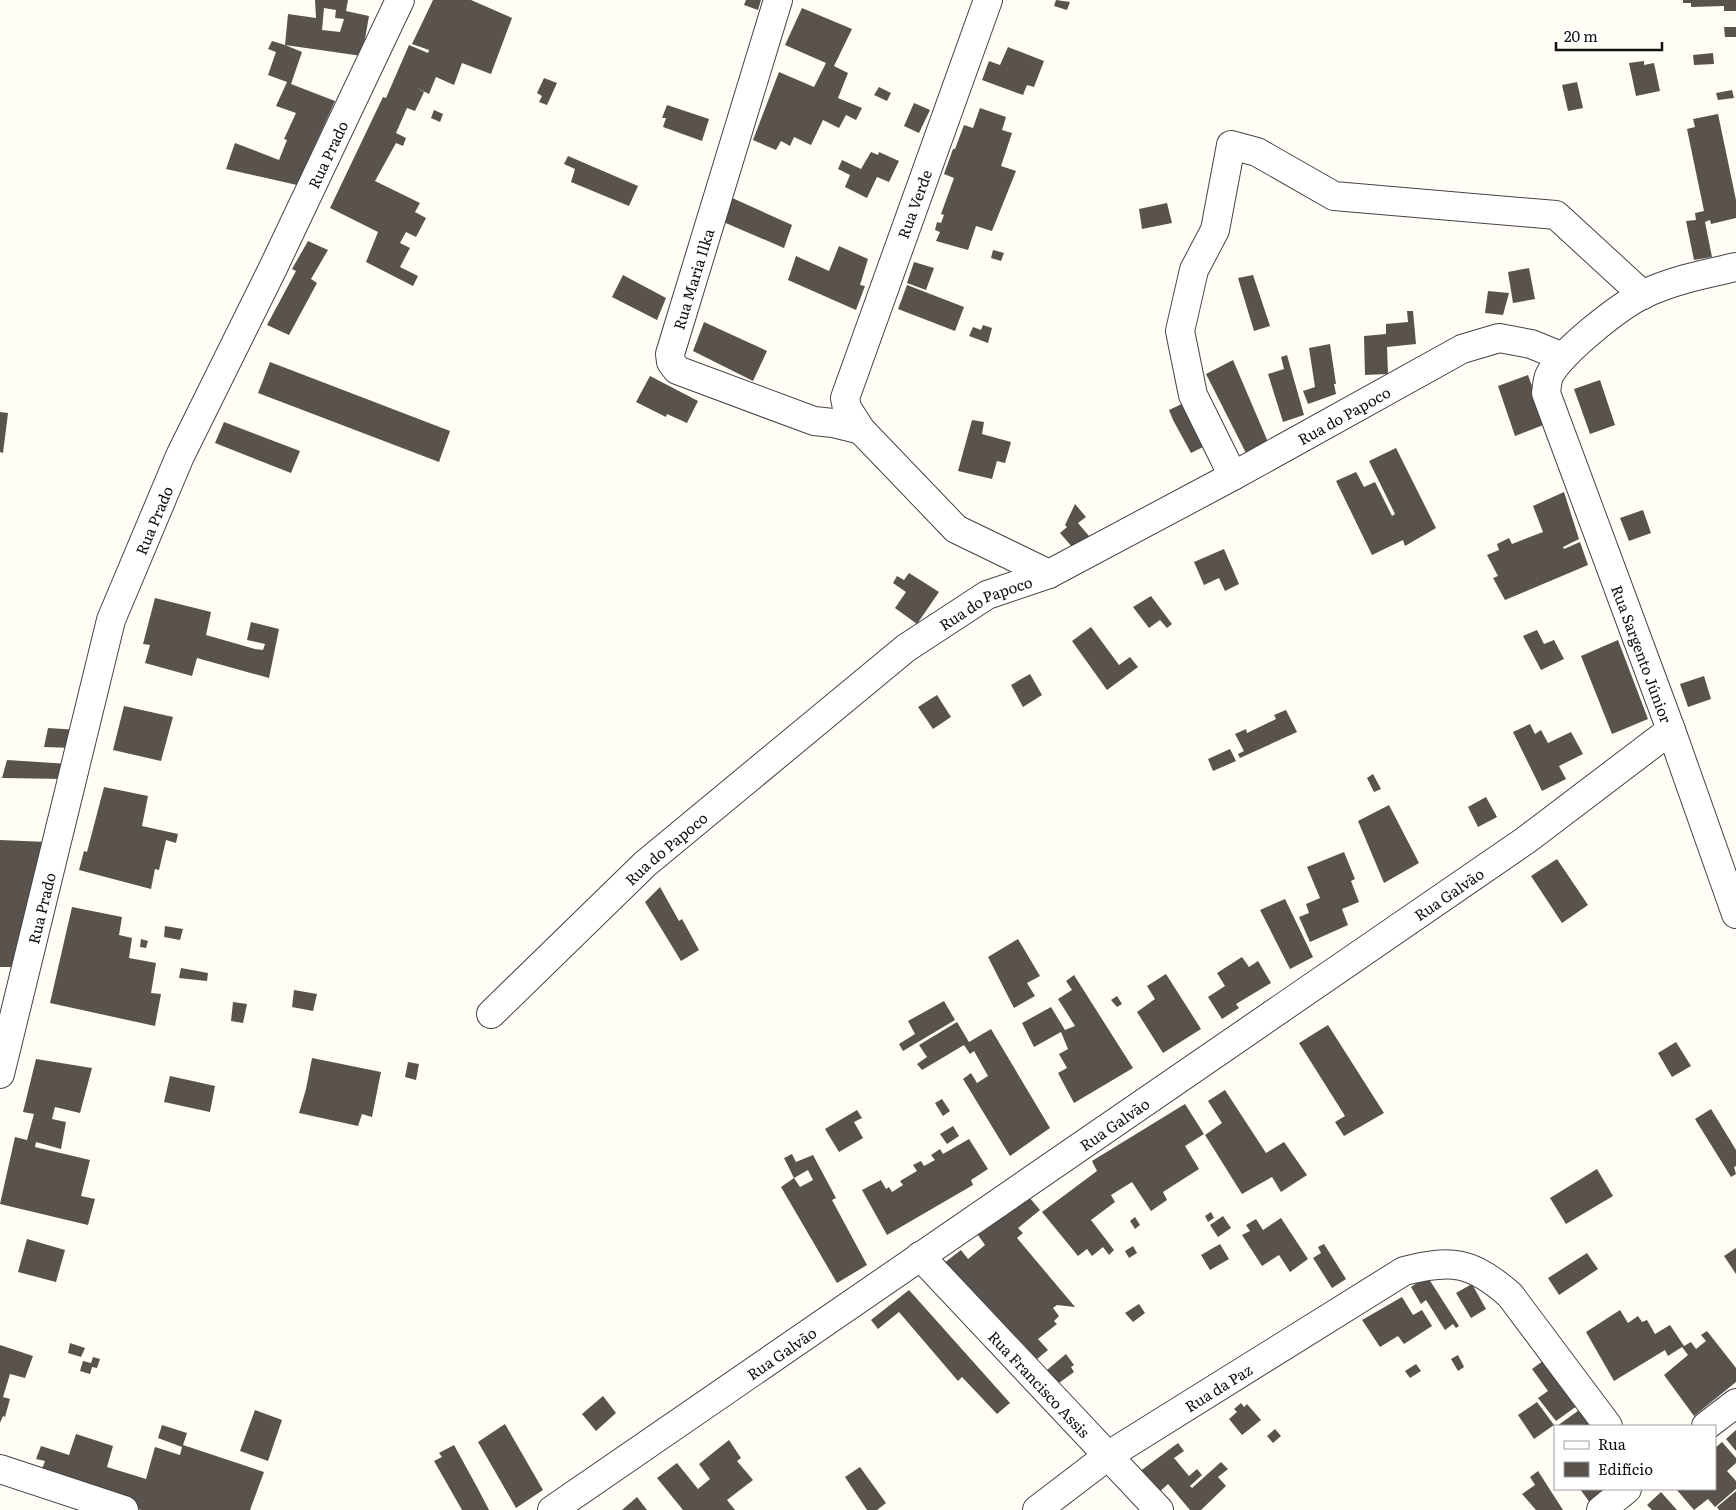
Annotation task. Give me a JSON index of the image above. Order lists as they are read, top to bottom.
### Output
{
  "streets": {
    "street": [
      "Rua Prado",
      "Rua Verde",
      "Rua Maria Ilka",
      "Rua do Papoco",
      "Rua Sargento Júnior",
      "Rua Galvão",
      "Rua Francisco Assis",
      "Rua da Paz"
    ]
  },
  "crossings": [
    ["Rua Verde", "Rua Maria Ilka"],
    ["Rua do Papoco", "Rua Sargento Júnior"],
    ["Rua Sargento Júnior", "Rua Galvão"],
    ["Rua Galvão", "Rua Francisco Assis"],
    ["Rua Francisco Assis", "Rua da Paz"]
  ],
  "legend": ["Rua", "Edifício"],
  "scale_bar": "20 m"
}
